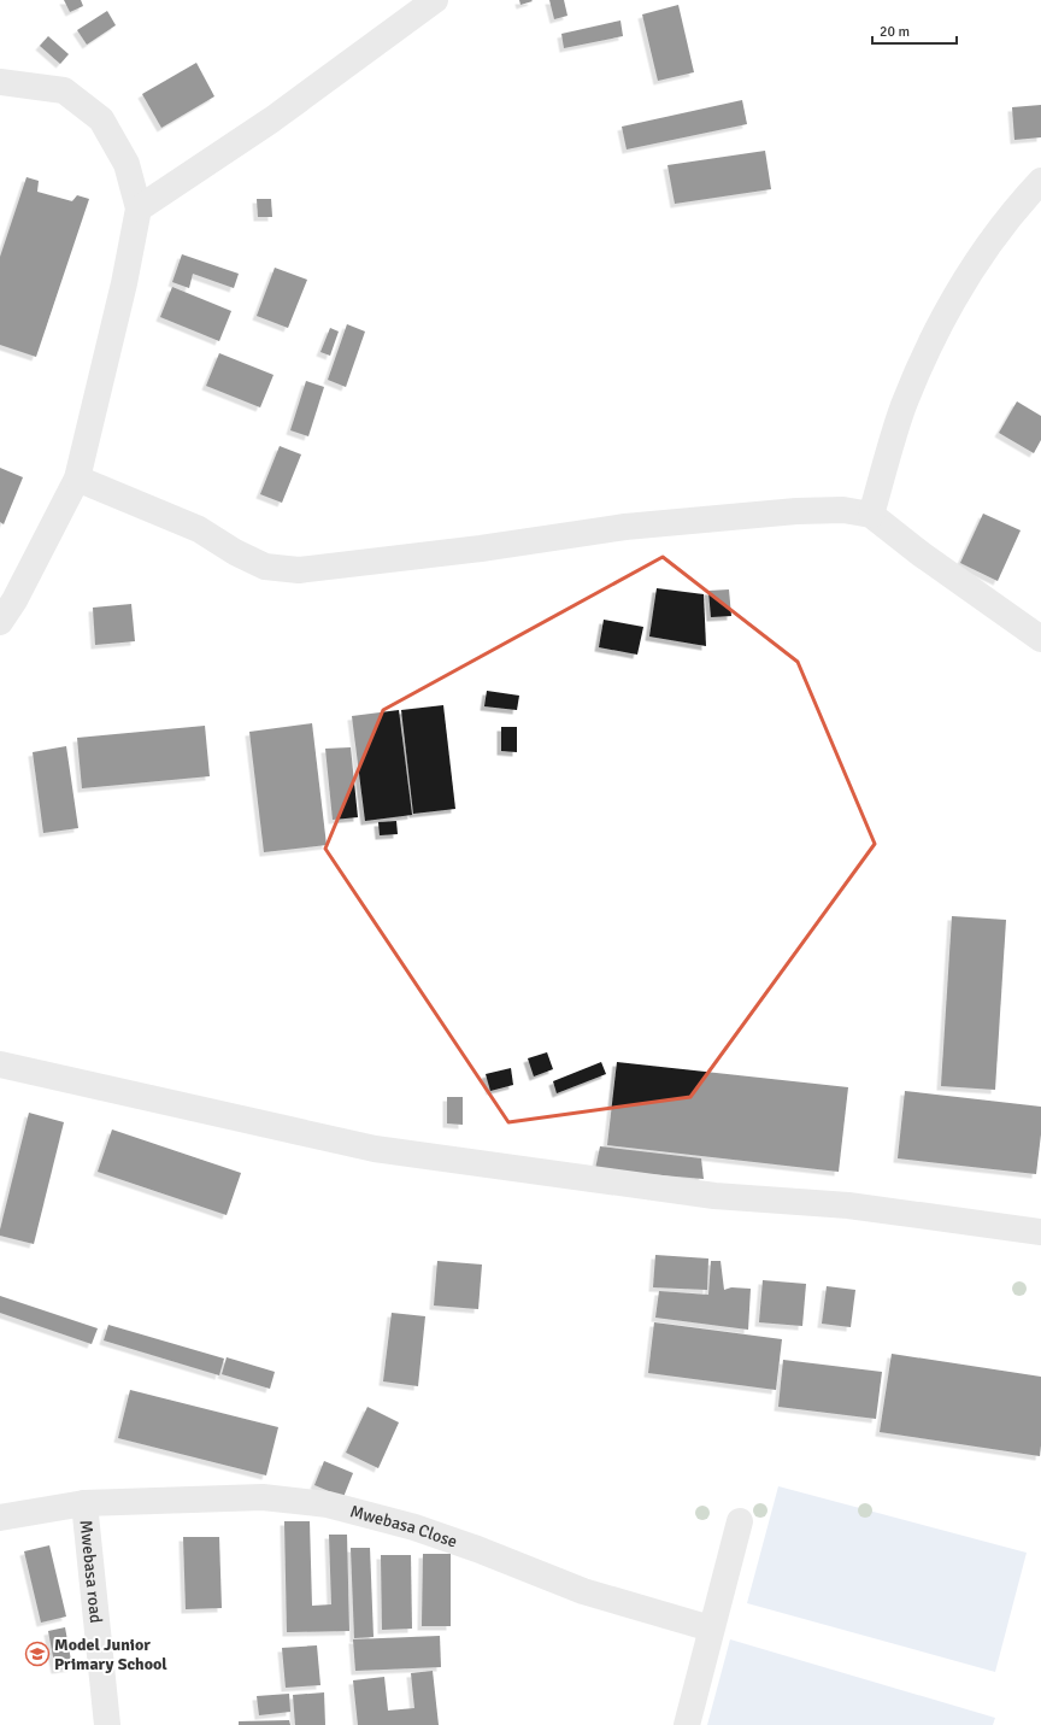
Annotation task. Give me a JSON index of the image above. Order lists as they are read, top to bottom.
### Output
{
  "streets": {
    "street": ["Mwebasa Close", "Mwebasa road"]
  },
  "crossings": [
    ["Mwebasa Close", "Mwebasa road"]
  ],
  "places": {
    "school or university": ["Model Junior Primary School"]
  },
  "scale_bar": "20 m"
}
